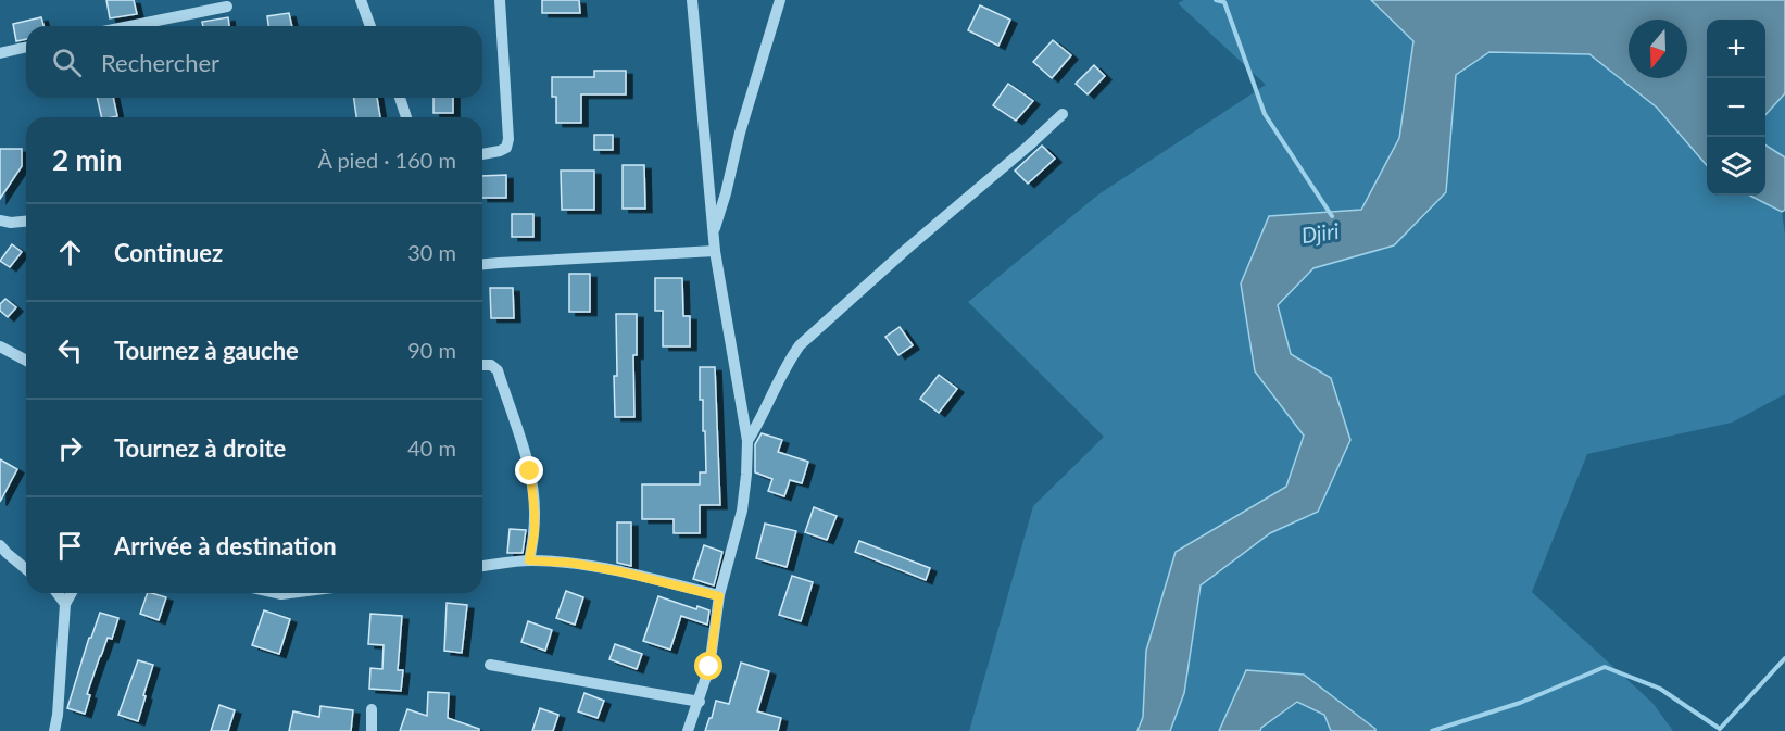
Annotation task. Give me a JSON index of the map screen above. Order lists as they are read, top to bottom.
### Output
{
  "water": ["Djiri"],
  "north": "bottom",
  "page": {
    "map_buttons": ["+", "−"],
    "search": "Rechercher",
    "heading": ["2 min", "À pied · 160 m"],
    "list": [
      ["Continuez", "30 m"],
      ["Tournez à gauche", "90 m"],
      ["Tournez à droite", "40 m"],
      "Arrivée à destination"
    ]
  }
}
